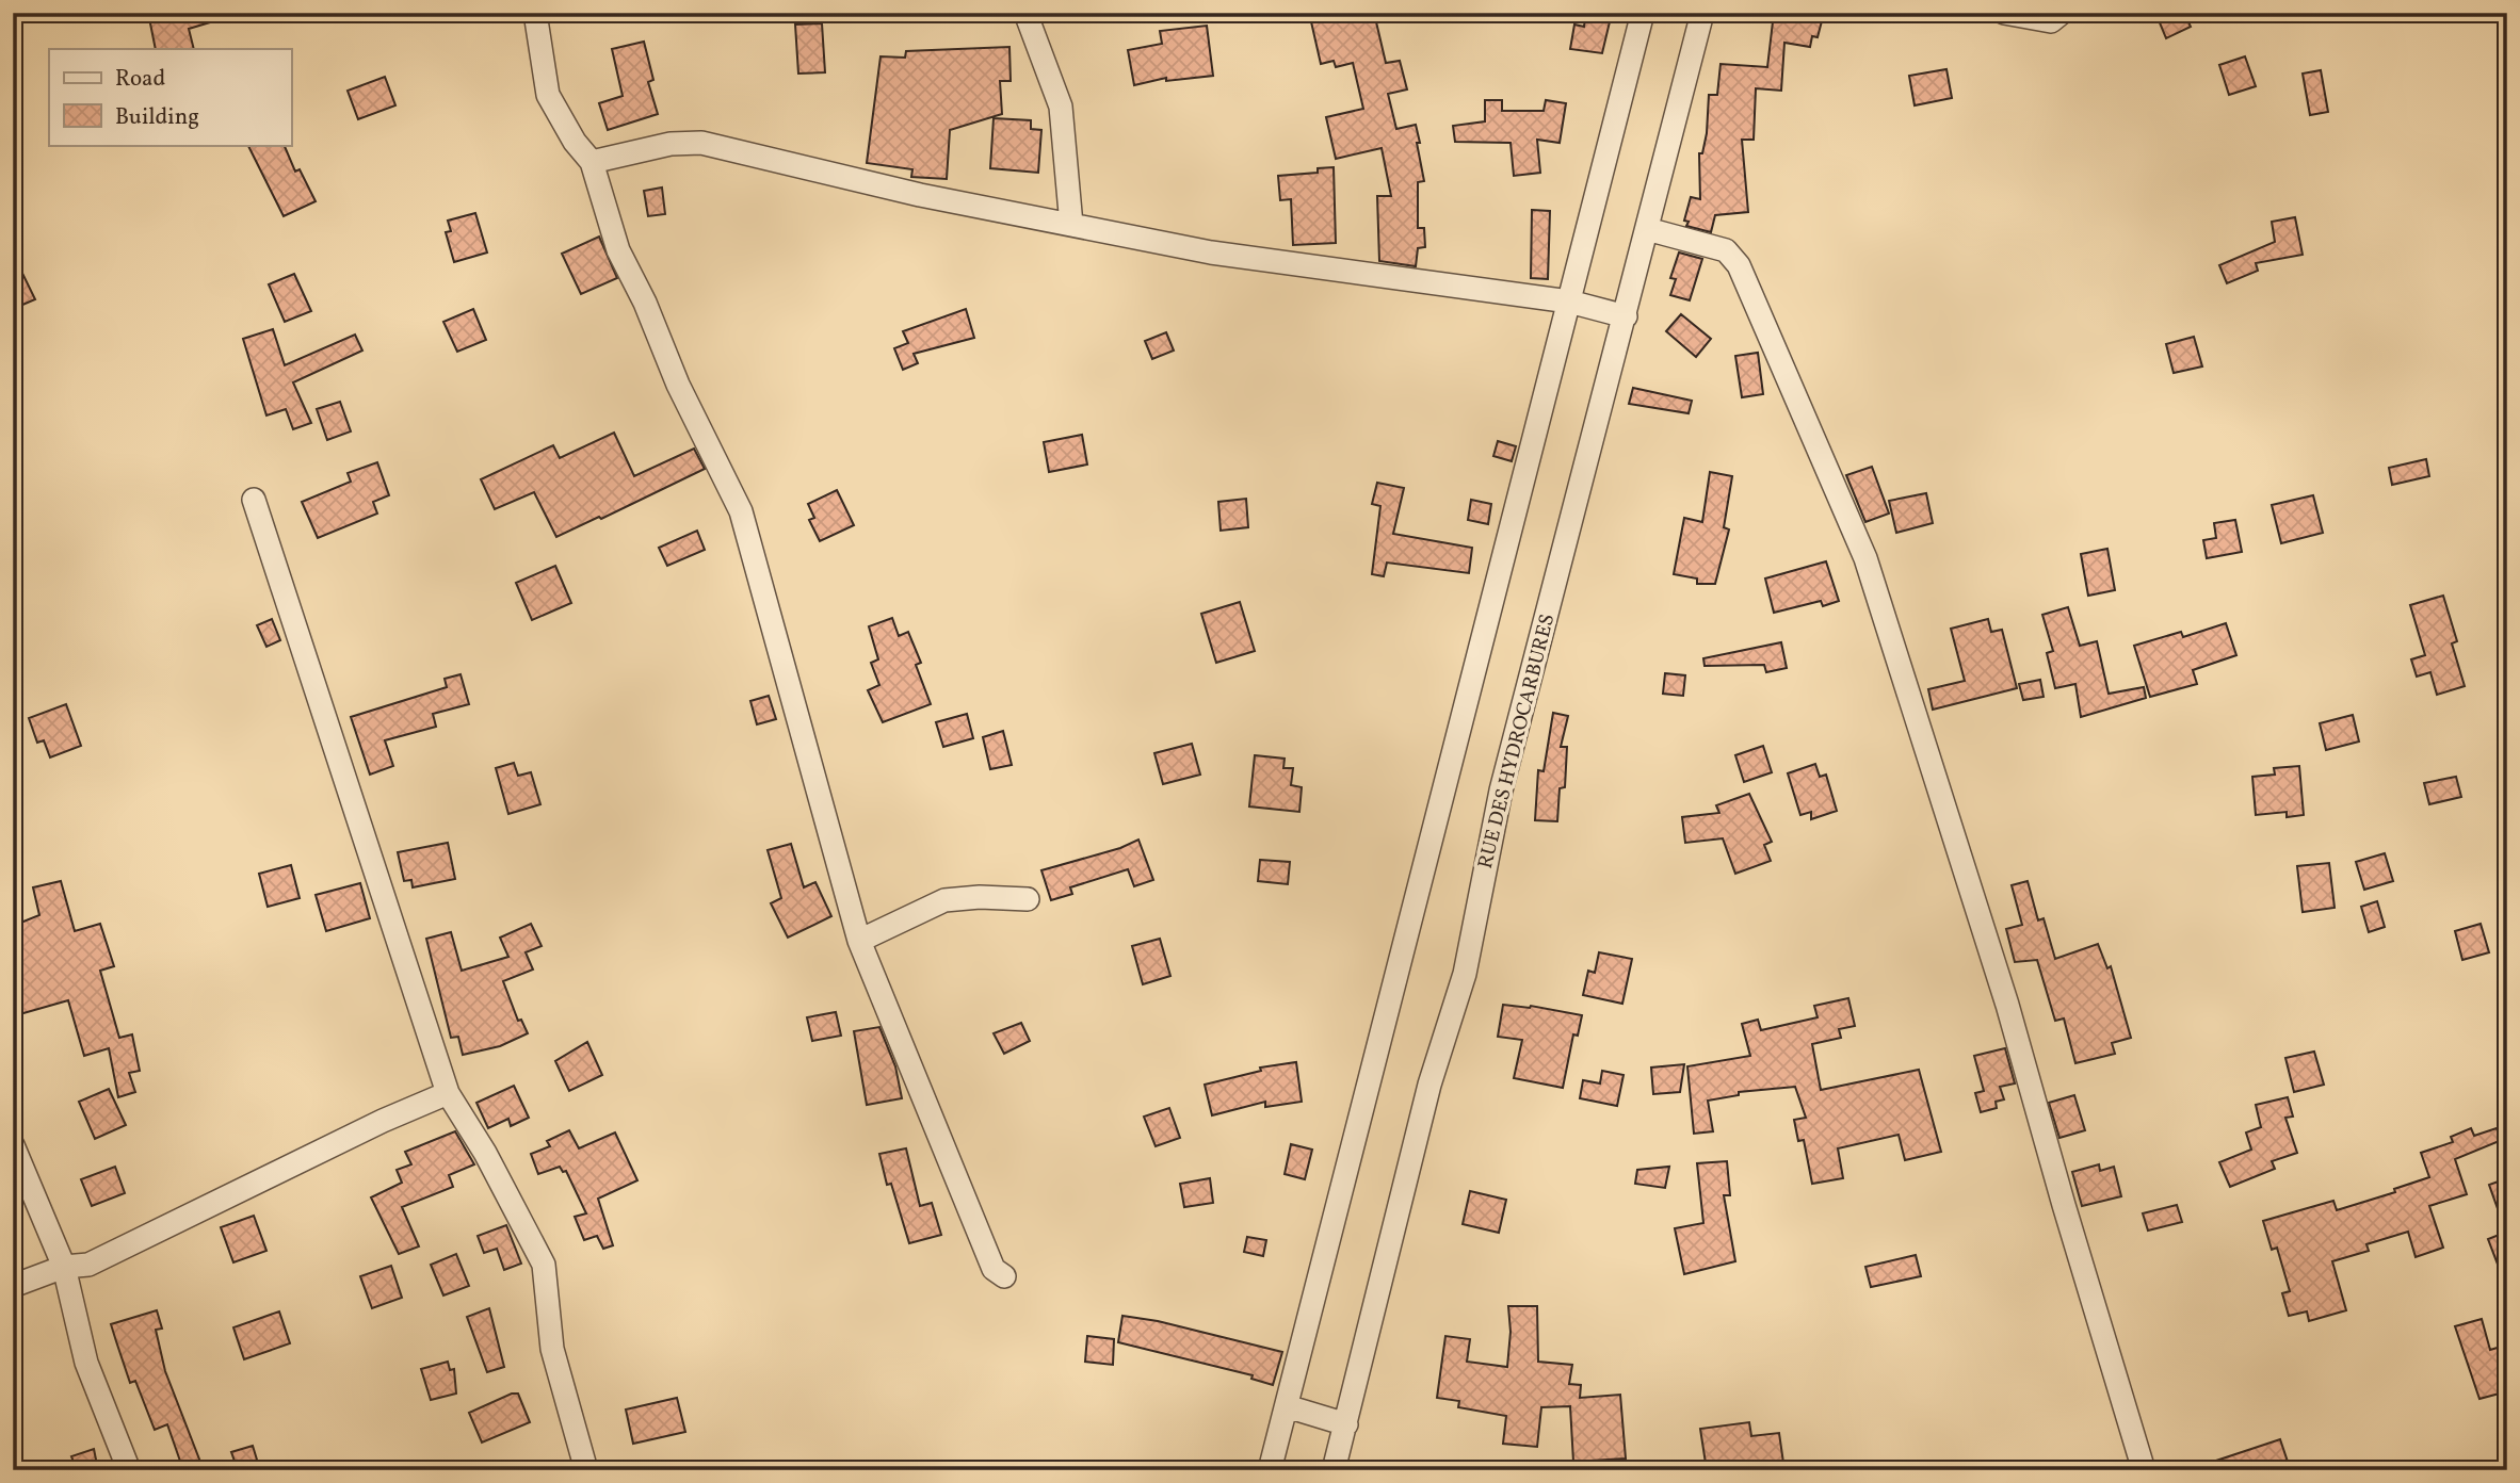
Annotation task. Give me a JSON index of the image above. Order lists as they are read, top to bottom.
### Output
{
  "streets": {
    "street": ["RUE DES HYDROCARBURES"]
  },
  "legend": ["Road", "Building"]
}
